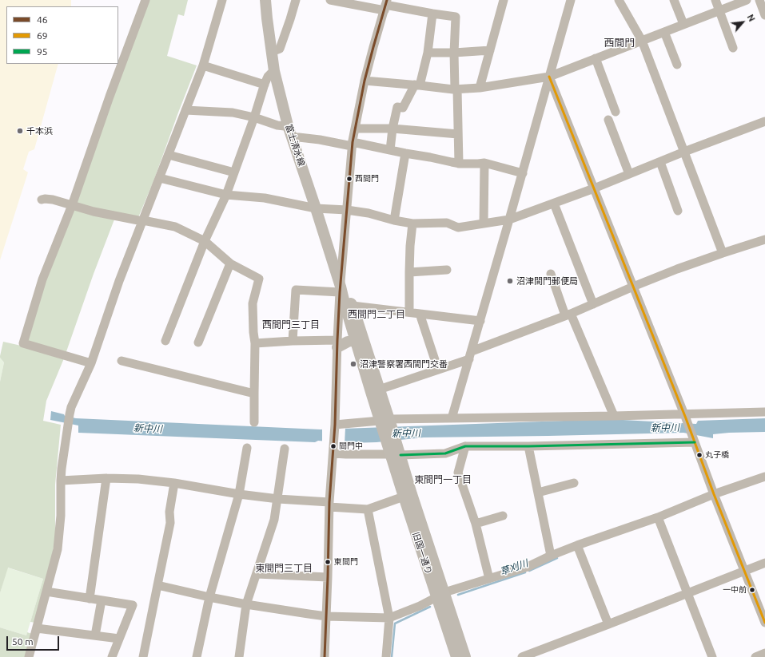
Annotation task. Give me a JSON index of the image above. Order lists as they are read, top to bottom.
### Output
{
  "streets": {
    "main road": ["富士清水線", "旧国一通り"]
  },
  "crossings": [
    ["富士清水線", "旧国一通り"]
  ],
  "districts": [
    "西間門",
    "西間門二丁目",
    "西間門三丁目",
    "東間門一丁目",
    "東間門三丁目"
  ],
  "water": ["新中川", "草刈川"],
  "places": [
    "千本浜",
    "西間門",
    "沼津間門郵便局",
    "沼津警察署西間門交番",
    "間門中",
    "丸子橋",
    "東間門",
    "一中前"
  ],
  "lines": ["transit line 46", "transit line 69", "transit line 95"],
  "legend": ["46", "69", "95"],
  "scale_bar": "50 m",
  "north": "top right"
}
